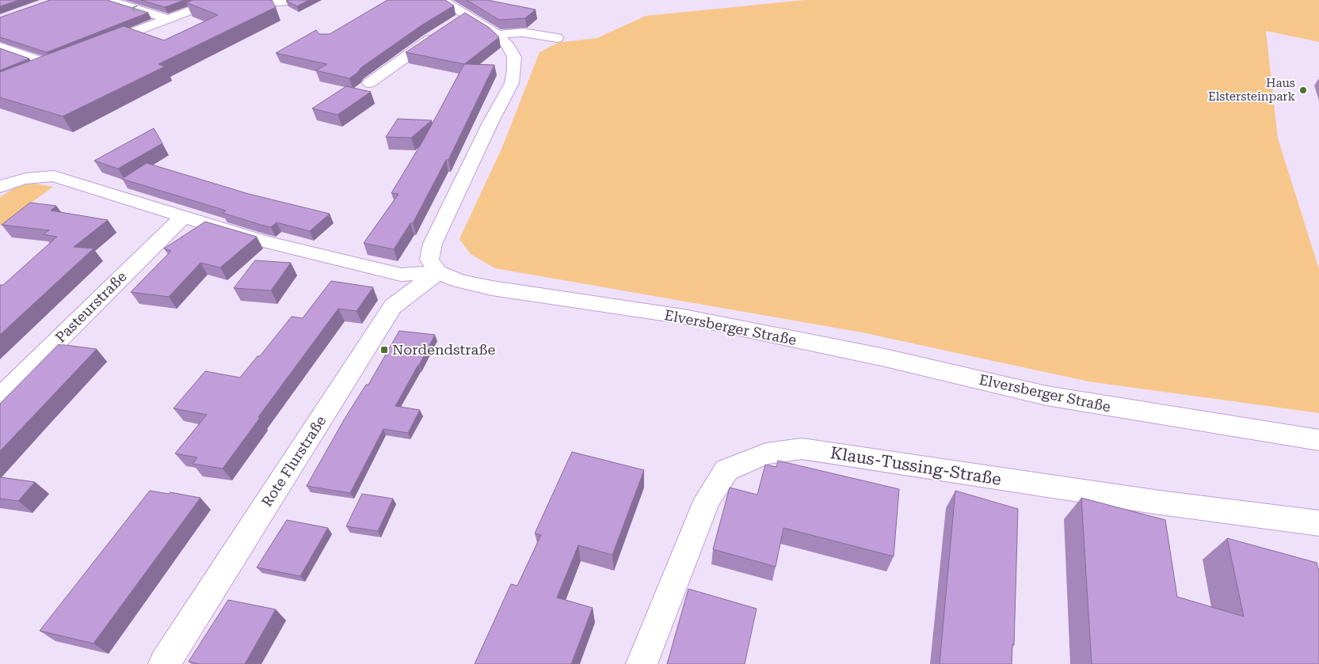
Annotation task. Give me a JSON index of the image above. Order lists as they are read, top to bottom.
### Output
{
  "streets": {
    "street": [
      "Pasteurstraße",
      "Elversberger Straße",
      "Rote Flurstraße",
      "Klaus-Tussing-Straße"
    ]
  },
  "crossings": [
    ["Elversberger Straße", "Rote Flurstraße"]
  ],
  "places": {
    "other": ["Haus Elstersteinpark"],
    "transit": ["Nordendstraße"]
  }
}
